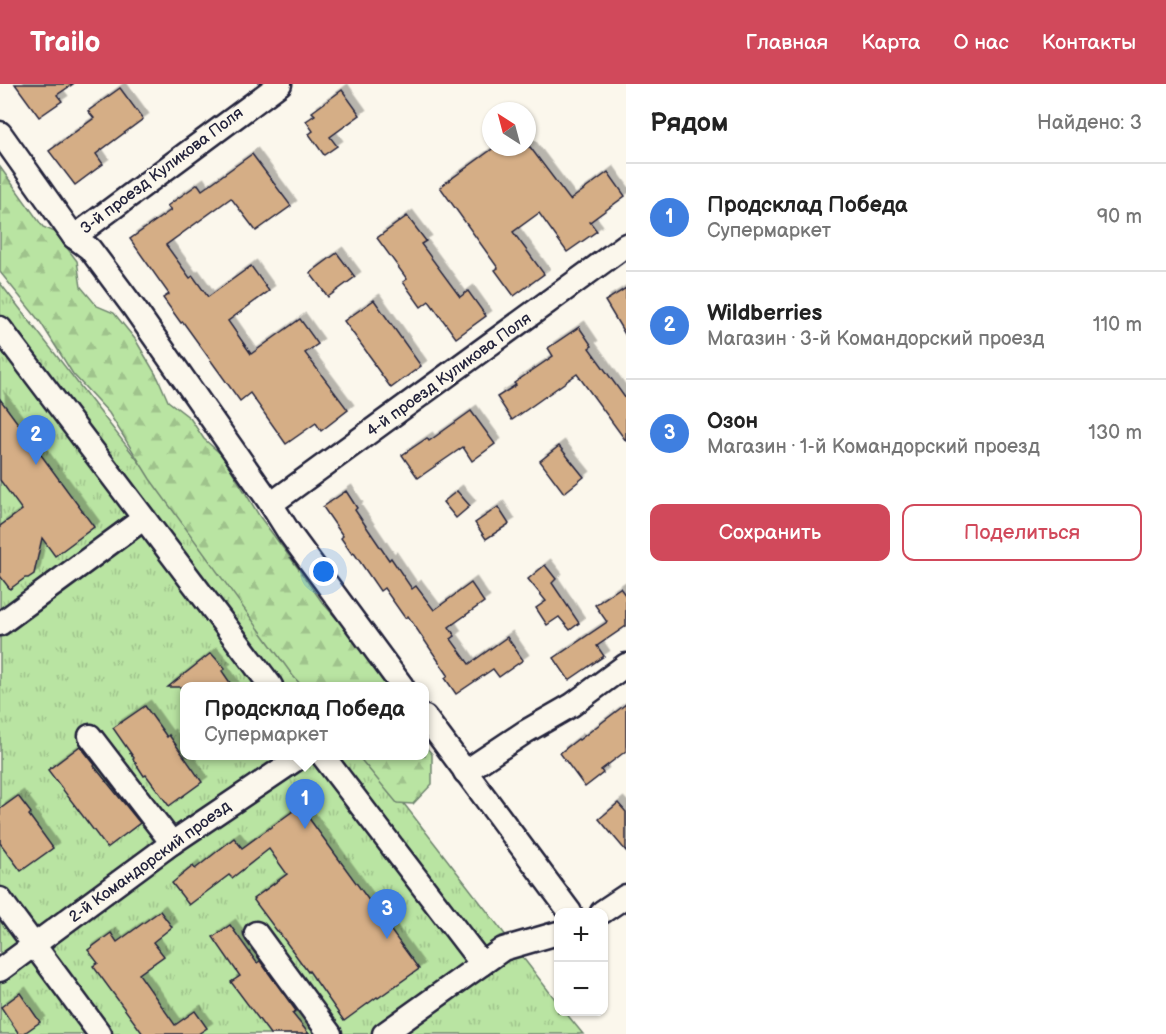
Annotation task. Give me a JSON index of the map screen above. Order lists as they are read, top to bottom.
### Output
{
  "streets": {
    "street": ["3-й проезд Куликова Поля", "4-й проезд Куликова Поля", "2-й Командорский проезд"]
  },
  "north": "top left",
  "page": {
    "header": "Trailo",
    "nav": [
      "Главная",
      "Карта",
      "О нас",
      "Контакты"
    ],
    "heading": ["Рядом", "Найдено: 3"],
    "list": [
      {
        "mark": "1",
        "name": "Продсклад Победа",
        "note": "Супермаркет",
        "value": "90 m"
      },
      {
        "mark": "2",
        "name": "Wildberries",
        "note": "Магазин · 3-й Командорский проезд",
        "value": "110 m"
      },
      {
        "mark": "3",
        "name": "Озон",
        "note": "Магазин · 1-й Командорский проезд",
        "value": "130 m"
      }
    ],
    "pins": ["2", "1", "3"],
    "buttons": ["Сохранить", "Поделиться"],
    "popup": ["Продсклад Победа", "Супермаркет"],
    "map_buttons": ["+", "−"]
  }
}
